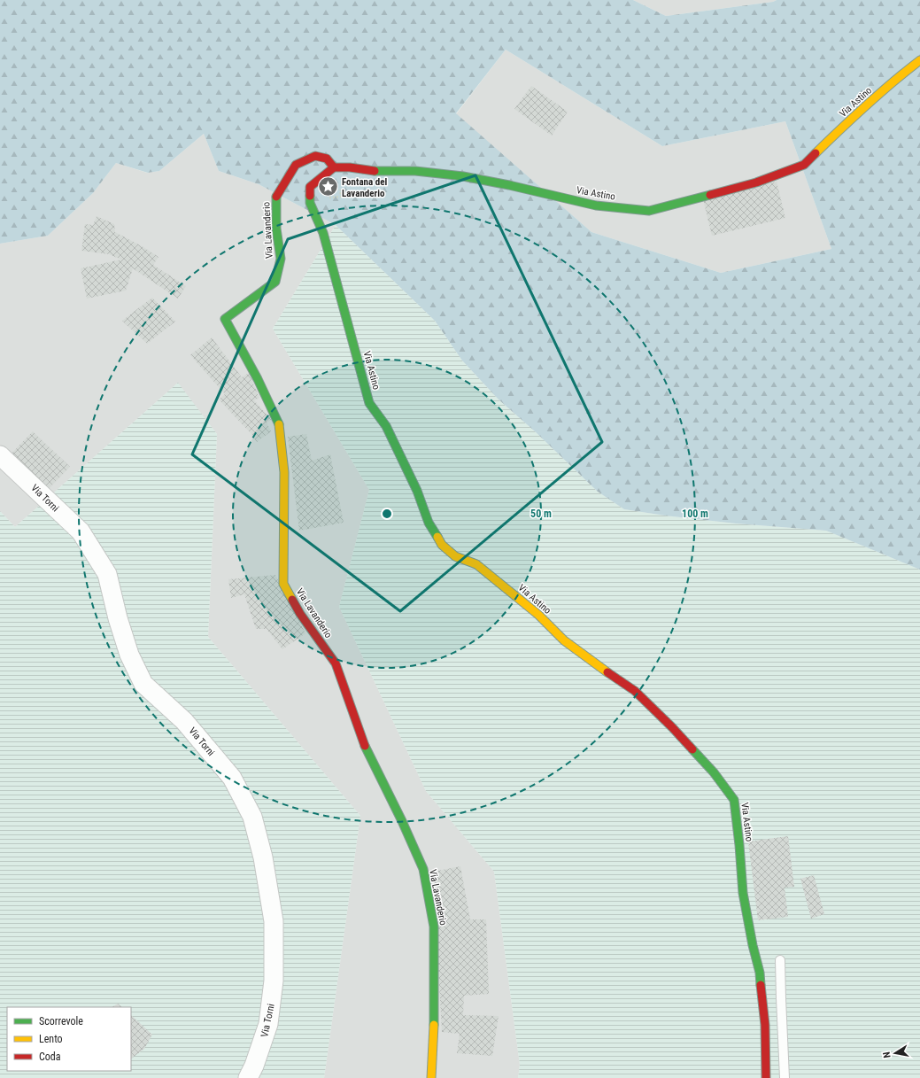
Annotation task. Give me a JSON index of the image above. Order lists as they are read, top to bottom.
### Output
{
  "streets": {
    "street": ["Via Astino", "Via Lavanderio", "Via Torni"]
  },
  "crossings": [
    ["Via Astino", "Via Lavanderio"]
  ],
  "places": {
    "place": ["Fontana del Lavanderio"]
  },
  "legend": ["Scorrevole", "Lento", "Coda"],
  "north": "left",
  "rings": ["50 m", "100 m"]
}
